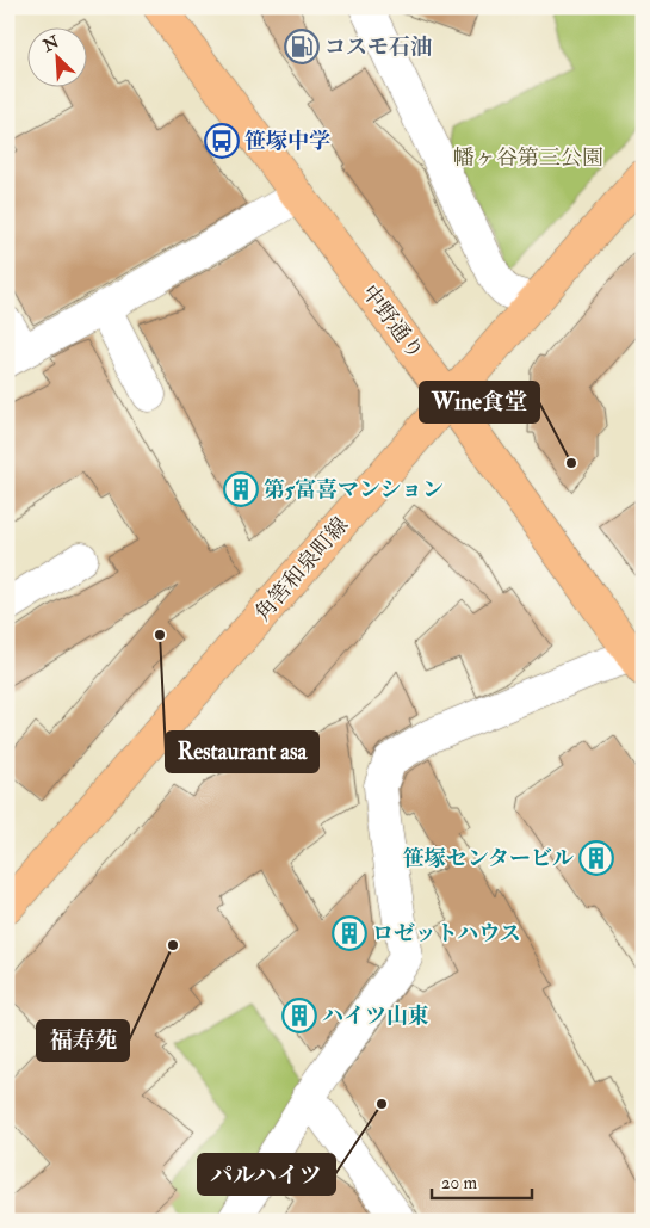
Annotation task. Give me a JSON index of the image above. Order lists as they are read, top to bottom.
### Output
{
  "streets": {
    "main road": ["中野通り", "角筈和泉町線"]
  },
  "crossings": [
    ["中野通り", "角筈和泉町線"]
  ],
  "parks": ["幡ヶ谷第三公園"],
  "places": {
    "fuel station": ["コスモ石油"],
    "bus stop": ["笹塚中学"],
    "other": [
      "Wine食堂",
      "Restaurant asa",
      "福寿苑",
      "パルハイツ"
    ],
    "building": [
      "第5富喜マンション",
      "笹塚センタービル",
      "ロゼットハウス",
      "ハイツ山東"
    ]
  },
  "scale_bar": "20 m",
  "north": "top left"
}
